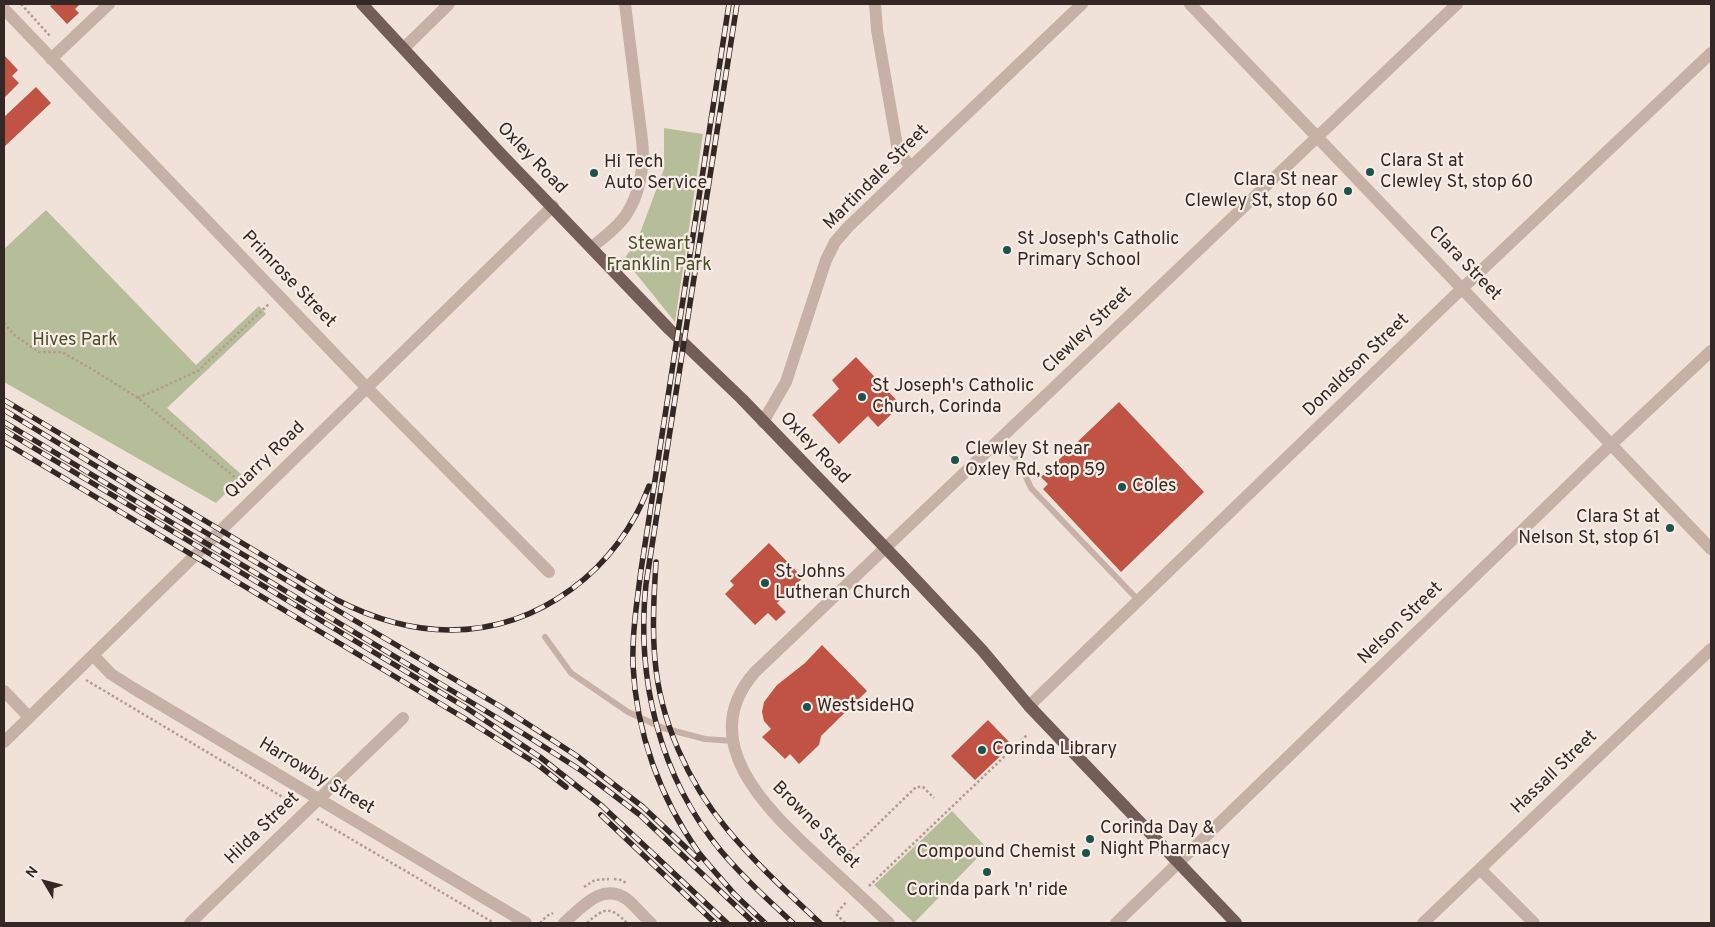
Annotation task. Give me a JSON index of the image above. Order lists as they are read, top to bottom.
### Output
{
  "streets": {
    "main road": ["Oxley Road"],
    "street": [
      "Martindale Street",
      "Clara Street",
      "Primrose Street",
      "Clewley Street",
      "Donaldson Street",
      "Quarry Road",
      "Nelson Street",
      "Hassall Street",
      "Harrowby Street",
      "Browne Street",
      "Hilda Street"
    ]
  },
  "crossings": [
    ["Oxley Road", "Martindale Street"],
    ["Oxley Road", "Clewley Street"],
    ["Oxley Road", "Donaldson Street"],
    ["Oxley Road", "Quarry Road"],
    ["Oxley Road", "Nelson Street"],
    ["Clara Street", "Clewley Street"],
    ["Clara Street", "Donaldson Street"],
    ["Clara Street", "Nelson Street"],
    ["Primrose Street", "Quarry Road"],
    ["Clewley Street", "Browne Street"],
    ["Quarry Road", "Harrowby Street"],
    ["Harrowby Street", "Hilda Street"]
  ],
  "parks": ["Stewart Franklin Park", "Hives Park"],
  "places": [
    "Clara St at Clewley St, stop 60",
    "Hi Tech Auto Service",
    "Clara St near Clewley St, stop 60",
    "St Joseph's Catholic Primary School",
    "St Joseph's Catholic Church, Corinda",
    "Clewley St near Oxley Rd, stop 59",
    "Coles",
    "Clara St at Nelson St, stop 61",
    "St Johns Lutheran Church",
    "WestsideHQ",
    "Corinda Library",
    "Corinda Day & Night Pharmacy",
    "Compound Chemist",
    "Corinda park 'n' ride"
  ],
  "north": "top left"
}
